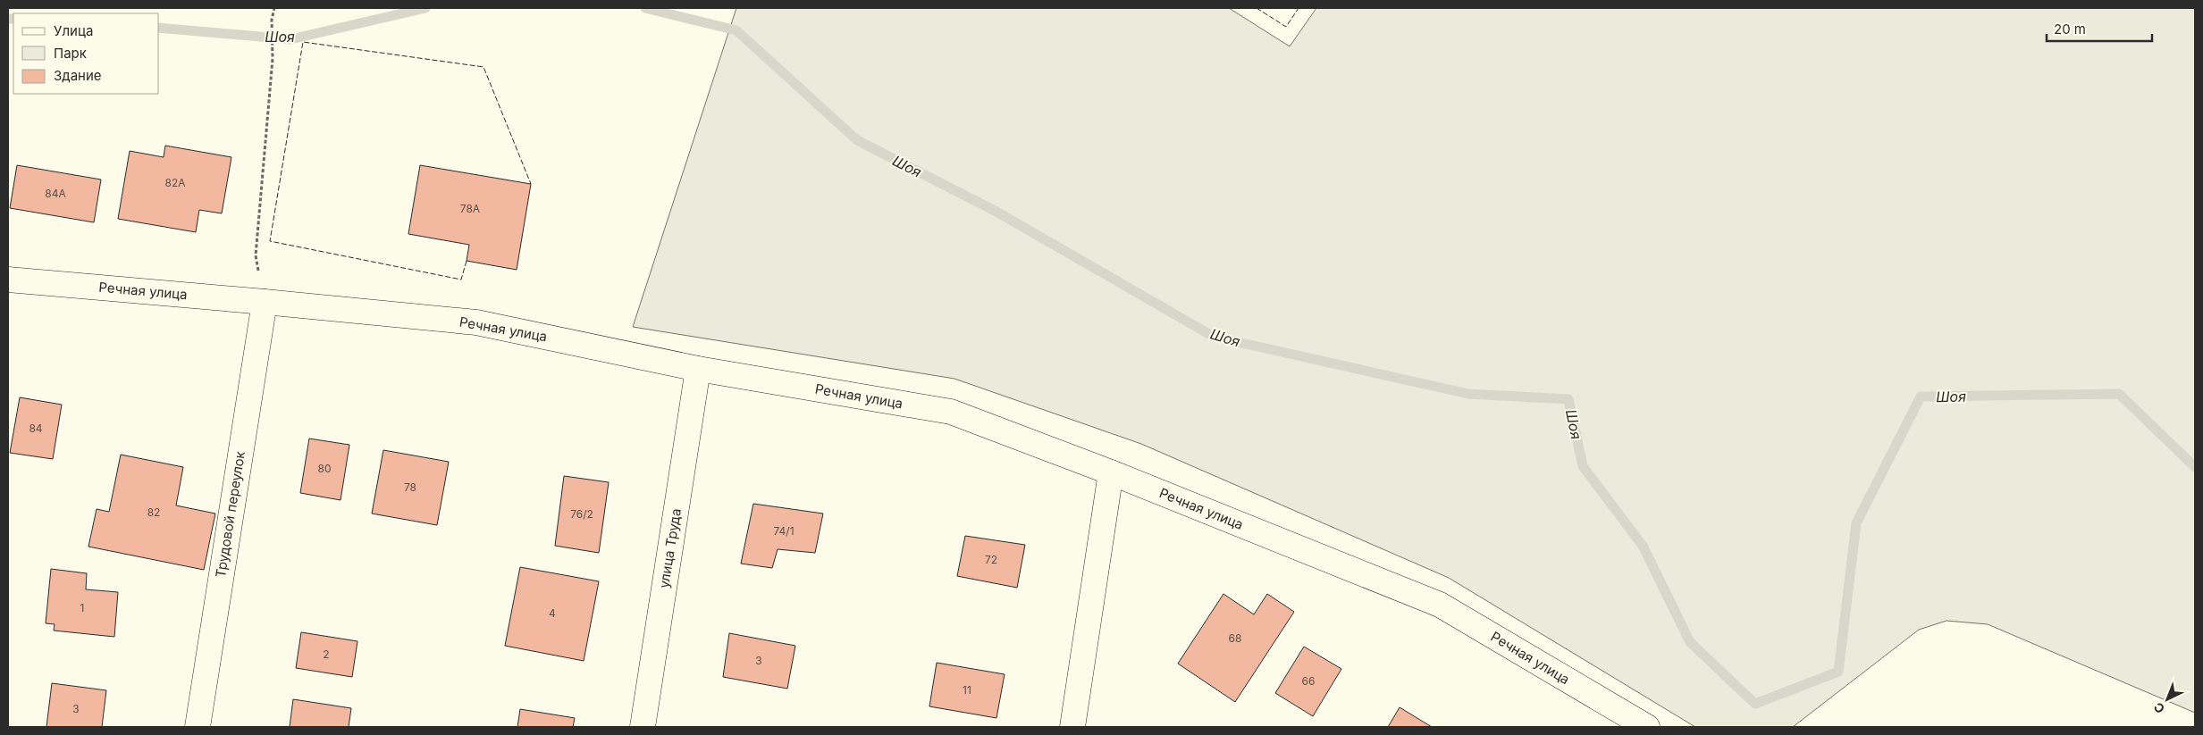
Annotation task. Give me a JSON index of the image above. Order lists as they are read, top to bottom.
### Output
{
  "streets": {
    "street": ["Речная улица", "Трудовой переулок", "улица Труда"]
  },
  "crossings": [
    ["Речная улица", "Трудовой переулок"],
    ["Речная улица", "улица Труда"]
  ],
  "water": ["Шоя"],
  "house_numbers": [
    "82А",
    "84А",
    "78А",
    "84",
    "80",
    "78",
    "82",
    "76/2",
    "74/1",
    "72",
    "1",
    "4",
    "68",
    "2",
    "3",
    "66",
    "11",
    "3"
  ],
  "legend": ["Улица", "Парк", "Здание"],
  "scale_bar": "20 m",
  "north": "bottom left"
}
